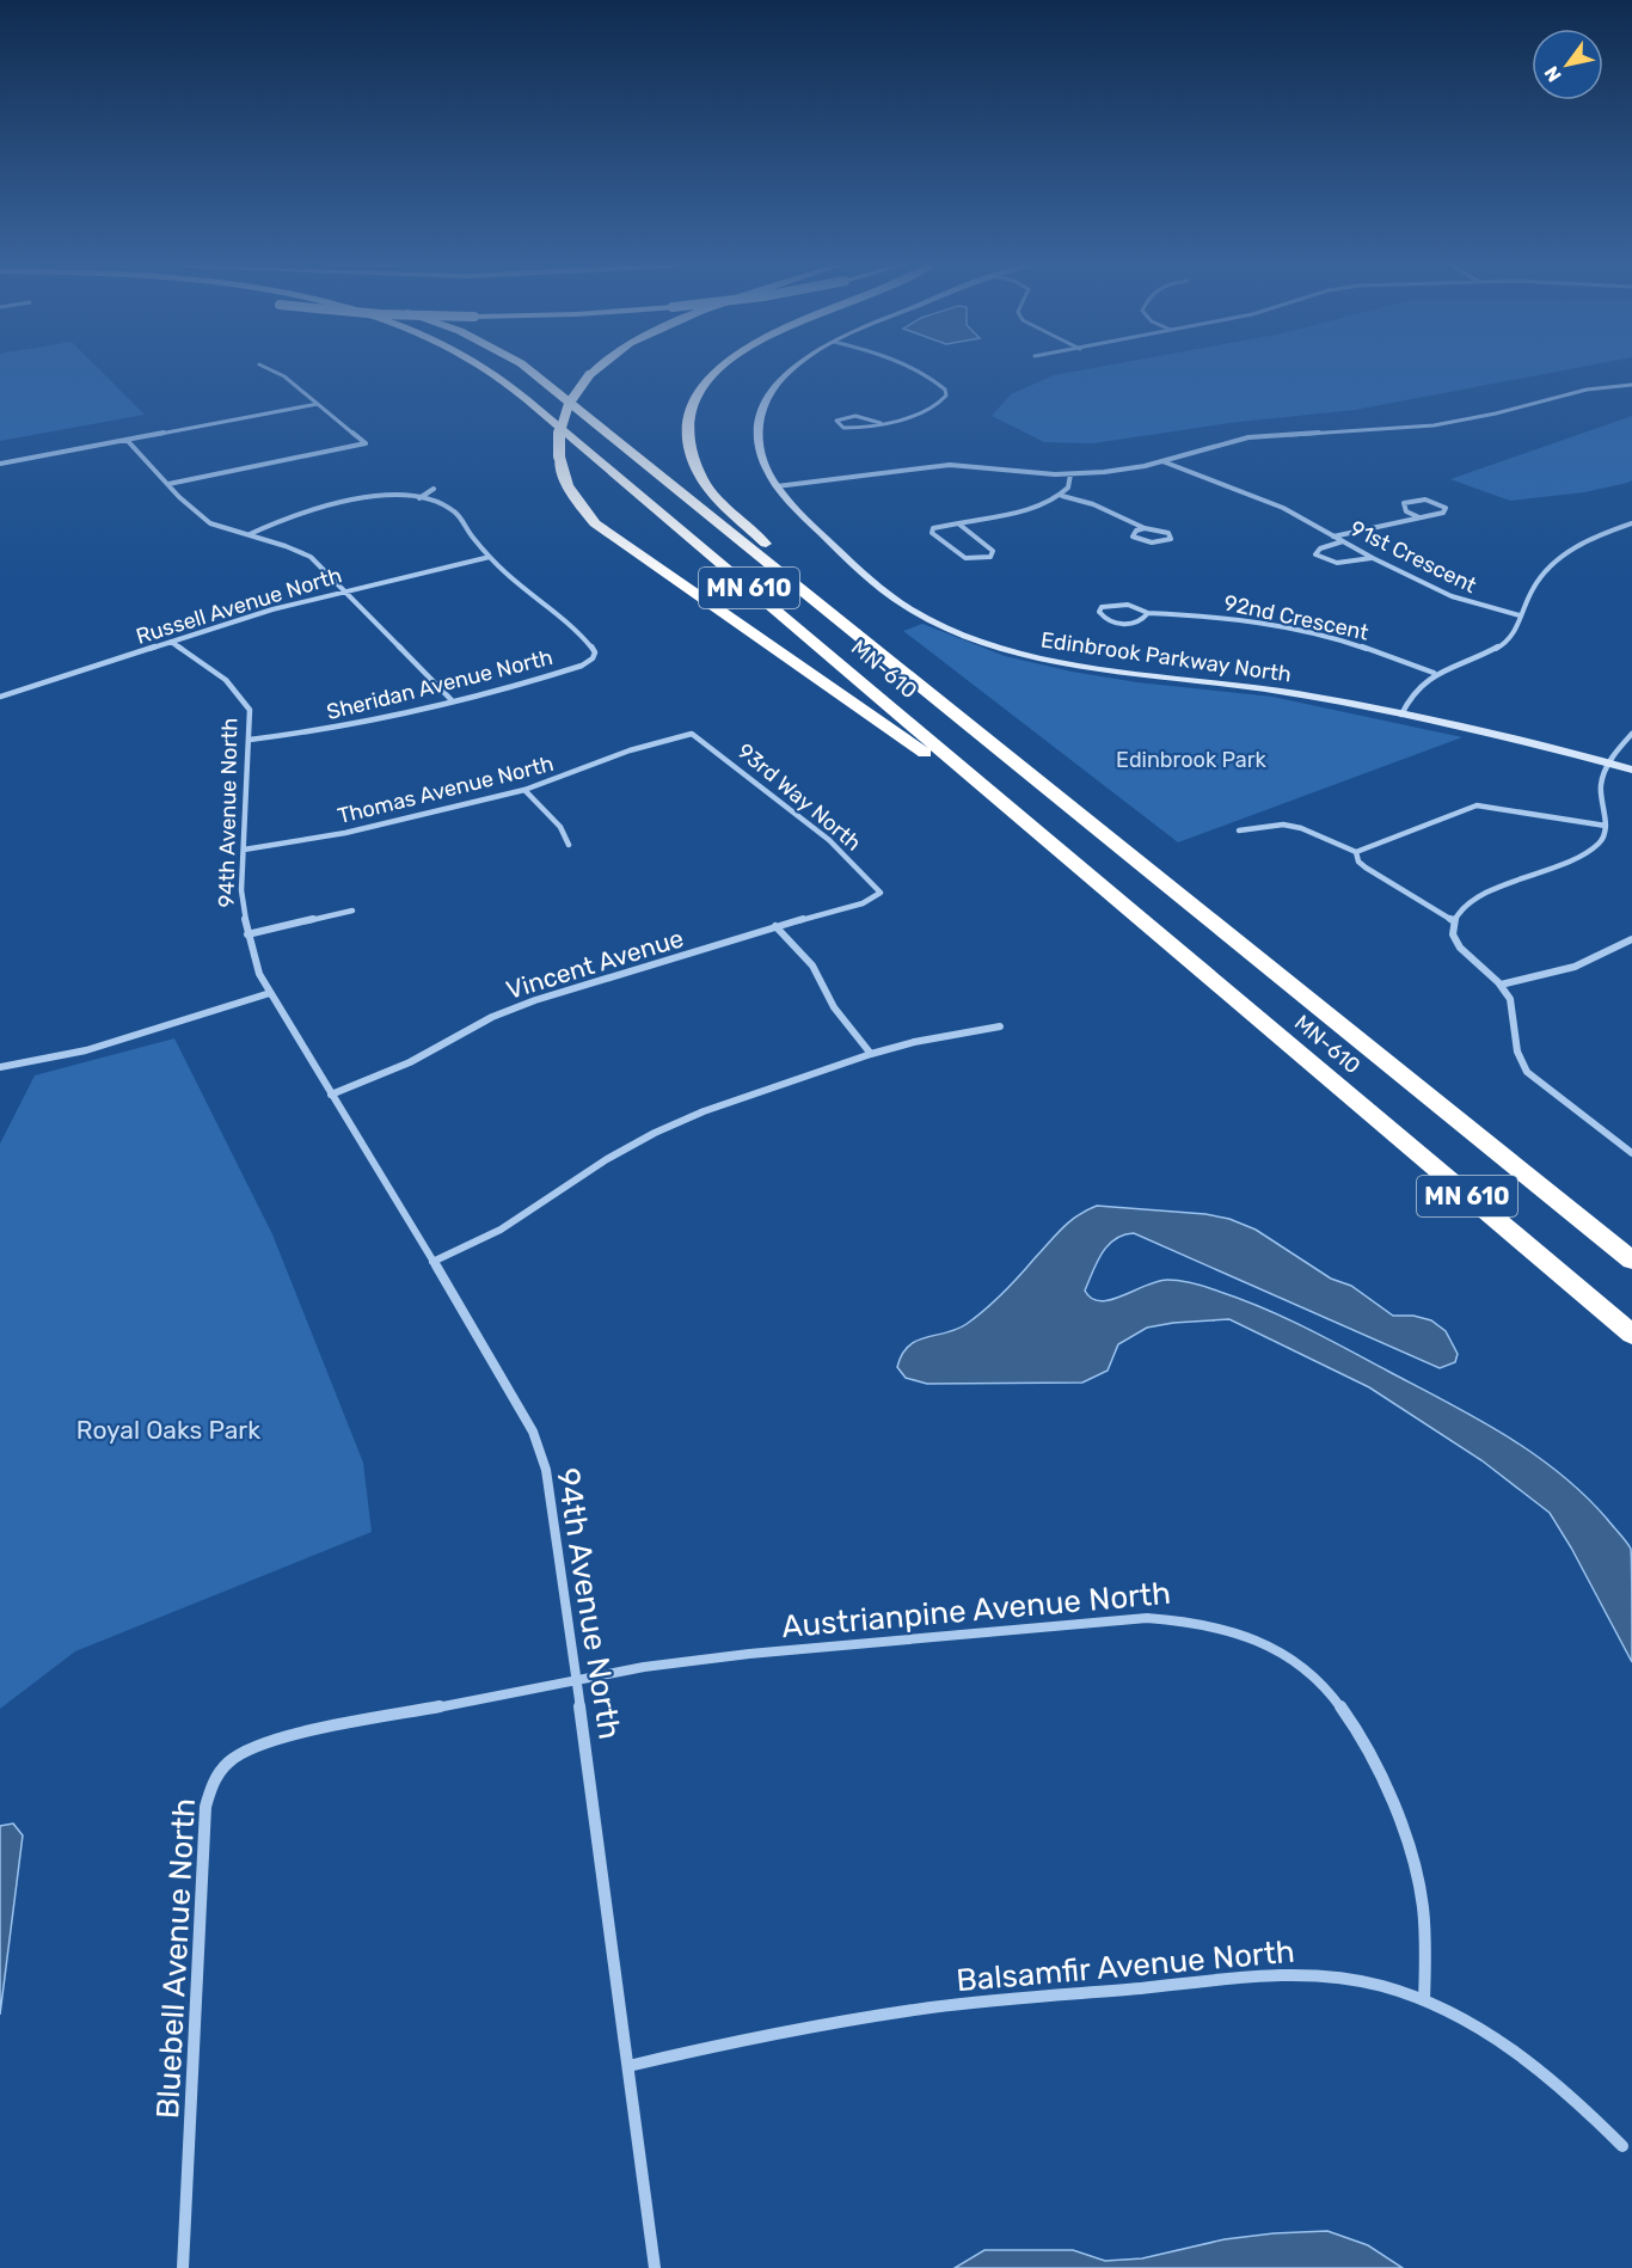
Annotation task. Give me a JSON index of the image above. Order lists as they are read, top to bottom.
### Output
{
  "streets": {
    "highway": ["MN 610", "MN-610"],
    "street": [
      "91st Crescent",
      "Russell Avenue North",
      "92nd Crescent",
      "Edinbrook Parkway North",
      "Sheridan Avenue North",
      "Thomas Avenue North",
      "93rd Way North",
      "94th Avenue North",
      "Vincent Avenue",
      "Austrianpine Avenue North",
      "Bluebell Avenue North",
      "Balsamfir Avenue North"
    ]
  },
  "crossings": [
    ["Russell Avenue North", "Sheridan Avenue North"],
    ["Russell Avenue North", "94th Avenue North"],
    ["Sheridan Avenue North", "94th Avenue North"],
    ["Thomas Avenue North", "93rd Way North"],
    ["Thomas Avenue North", "94th Avenue North"],
    ["93rd Way North", "Vincent Avenue"],
    ["94th Avenue North", "Vincent Avenue"],
    ["94th Avenue North", "Austrianpine Avenue North"],
    ["94th Avenue North", "Bluebell Avenue North"],
    ["94th Avenue North", "Balsamfir Avenue North"],
    ["Austrianpine Avenue North", "Bluebell Avenue North"],
    ["Austrianpine Avenue North", "Balsamfir Avenue North"]
  ],
  "parks": ["Edinbrook Park", "Royal Oaks Park"],
  "north": "bottom left"
}
